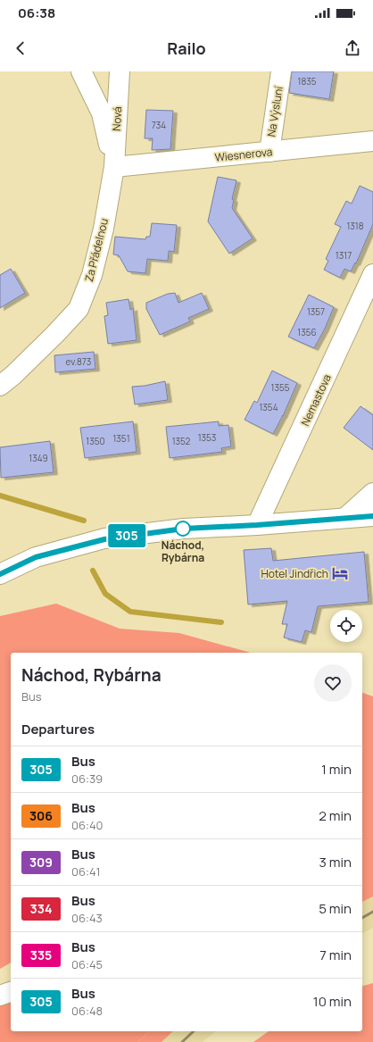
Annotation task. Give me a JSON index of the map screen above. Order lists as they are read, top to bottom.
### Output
{
  "streets": {
    "street": [
      "Na Výsluní",
      "Nová",
      "Wiesnerova",
      "Za Přádelnou",
      "Nemastova"
    ]
  },
  "crossings": [
    ["Na Výsluní", "Wiesnerova"],
    ["Nová", "Wiesnerova"],
    ["Nová", "Za Přádelnou"],
    ["Wiesnerova", "Za Přádelnou"]
  ],
  "places": {
    "other": ["Náchod, Rybárna"],
    "hotel": ["Hotel Jindřich"]
  },
  "lines": ["bus line 305"],
  "house_numbers": [
    "1835",
    "734",
    "1318",
    "1317",
    "1357",
    "1356",
    "ev.873",
    "1355",
    "1354",
    "1353",
    "1351",
    "1350",
    "1352",
    "1349"
  ],
  "page": {
    "status": "06:38",
    "header": "Railo",
    "on_map": "305",
    "heading": [
      ["Náchod, Rybárna", "Bus"],
      "Departures"
    ],
    "list": [
      {
        "mark": "305",
        "name": "Bus",
        "note": "06:39",
        "value": "1 min"
      },
      {
        "mark": "306",
        "name": "Bus",
        "note": "06:40",
        "value": "2 min"
      },
      {
        "mark": "309",
        "name": "Bus",
        "note": "06:41",
        "value": "3 min"
      },
      {
        "mark": "334",
        "name": "Bus",
        "note": "06:43",
        "value": "5 min"
      },
      {
        "mark": "335",
        "name": "Bus",
        "note": "06:45",
        "value": "7 min"
      },
      {
        "mark": "305",
        "name": "Bus",
        "note": "06:48",
        "value": "10 min"
      }
    ]
  }
}
